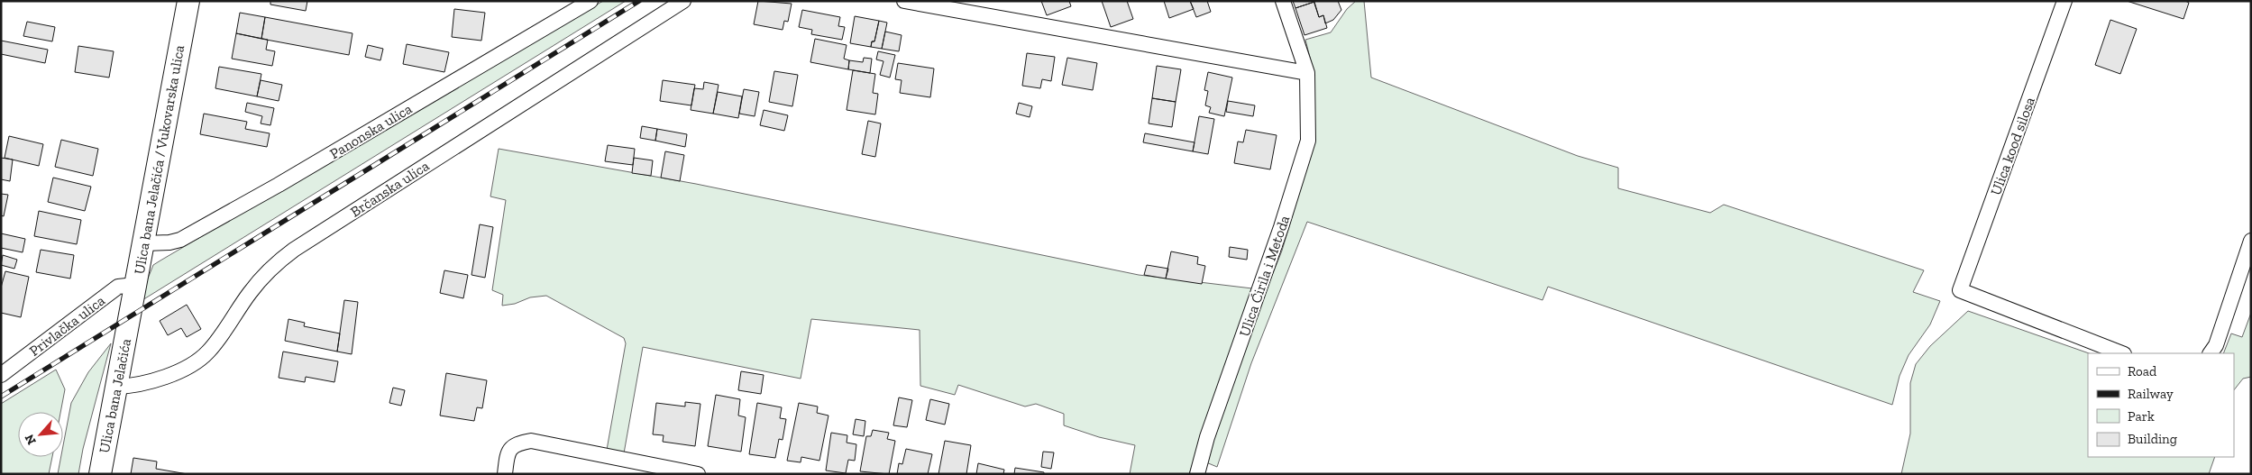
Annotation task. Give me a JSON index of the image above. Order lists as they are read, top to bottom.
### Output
{
  "streets": {
    "main road": ["Ulica bana Jelačića / Vukovarska ulica", "Ulica bana Jelačića"],
    "street": [
      "Panonska ulica",
      "Ulica kood silosa",
      "Brčanska ulica",
      "Ulica Ćirila i Metoda",
      "Privlačka ulica"
    ]
  },
  "crossings": [
    ["Panonska ulica", "Ulica bana Jelačića / Vukovarska ulica"],
    ["Ulica bana Jelačića / Vukovarska ulica", "Privlačka ulica"],
    ["Ulica bana Jelačića / Vukovarska ulica", "Ulica bana Jelačića"],
    ["Brčanska ulica", "Ulica bana Jelačića"]
  ],
  "legend": [
    "Road",
    "Railway",
    "Park",
    "Building"
  ],
  "north": "bottom left"
}
